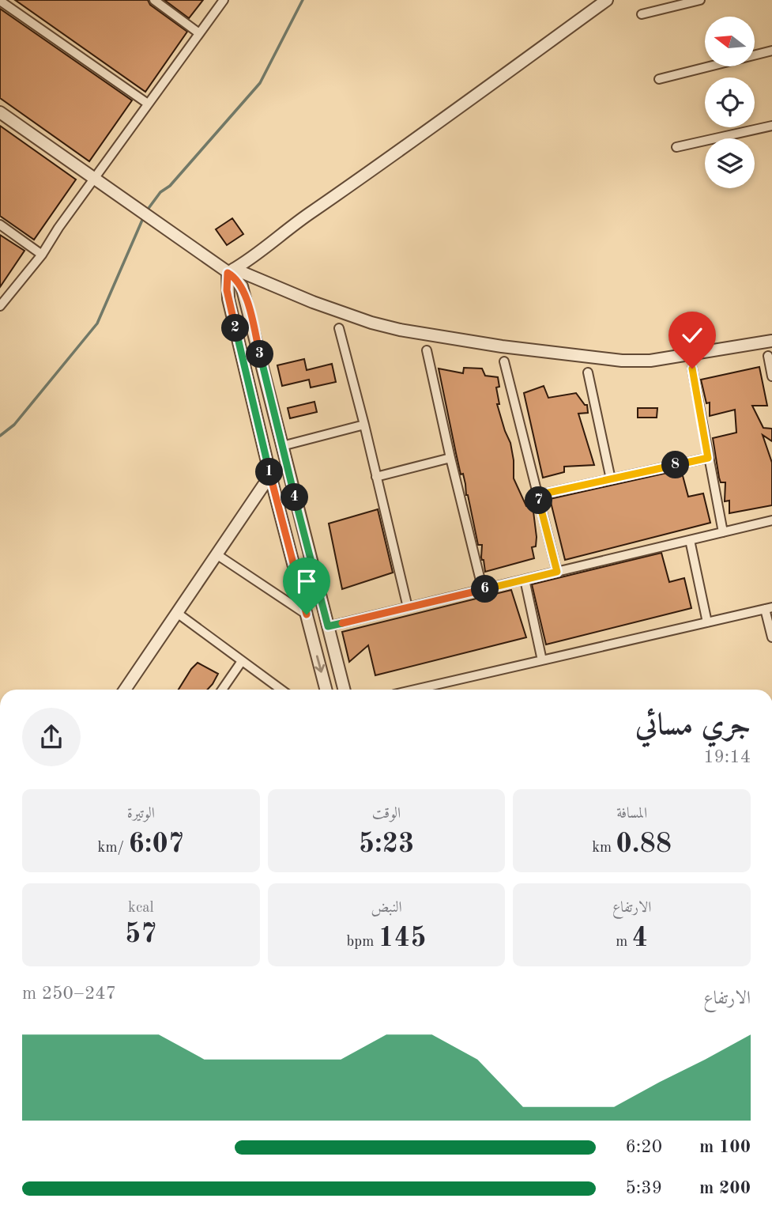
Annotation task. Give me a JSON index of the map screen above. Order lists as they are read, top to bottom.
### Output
{
  "north": "left",
  "page": {
    "pins": [
      "2",
      "3",
      "8",
      "1",
      "4",
      "7",
      "6"
    ],
    "heading": ["جري مسائي", "19:14"],
    "stats": [
      ["المسافة", "0.88 km"],
      ["الوقت", "5:23"],
      ["الوتيرة", "6:07 /km"],
      ["الارتفاع", "4 m"],
      ["النبض", "145 bpm"],
      ["kcal", "57"]
    ],
    "chart": ["الارتفاع", "247–250 m"],
    "list": [
      {
        "name": "100 m",
        "note": "6:20"
      },
      {
        "name": "200 m",
        "note": "5:39"
      }
    ]
  }
}
